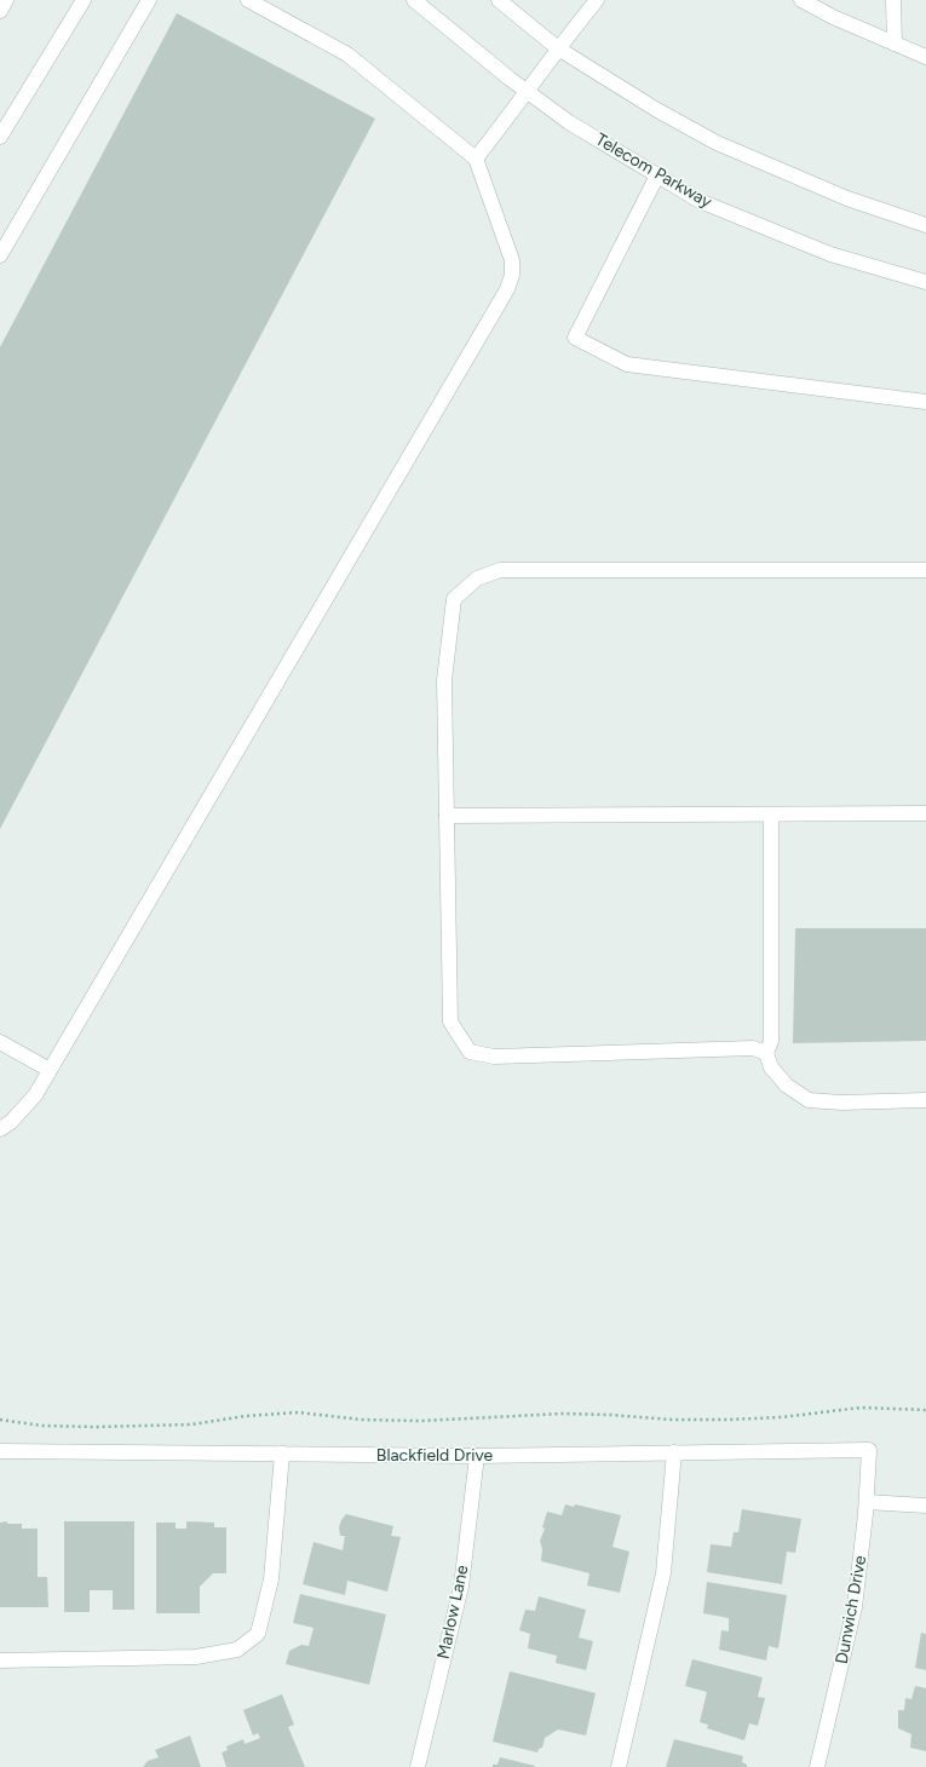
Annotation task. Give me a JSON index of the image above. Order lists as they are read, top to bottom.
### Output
{
  "streets": {
    "street": [
      "Telecom Parkway",
      "Blackfield Drive",
      "Dunwich Drive",
      "Marlow Lane"
    ]
  },
  "crossings": [
    ["Blackfield Drive", "Dunwich Drive"],
    ["Blackfield Drive", "Marlow Lane"]
  ]
}
